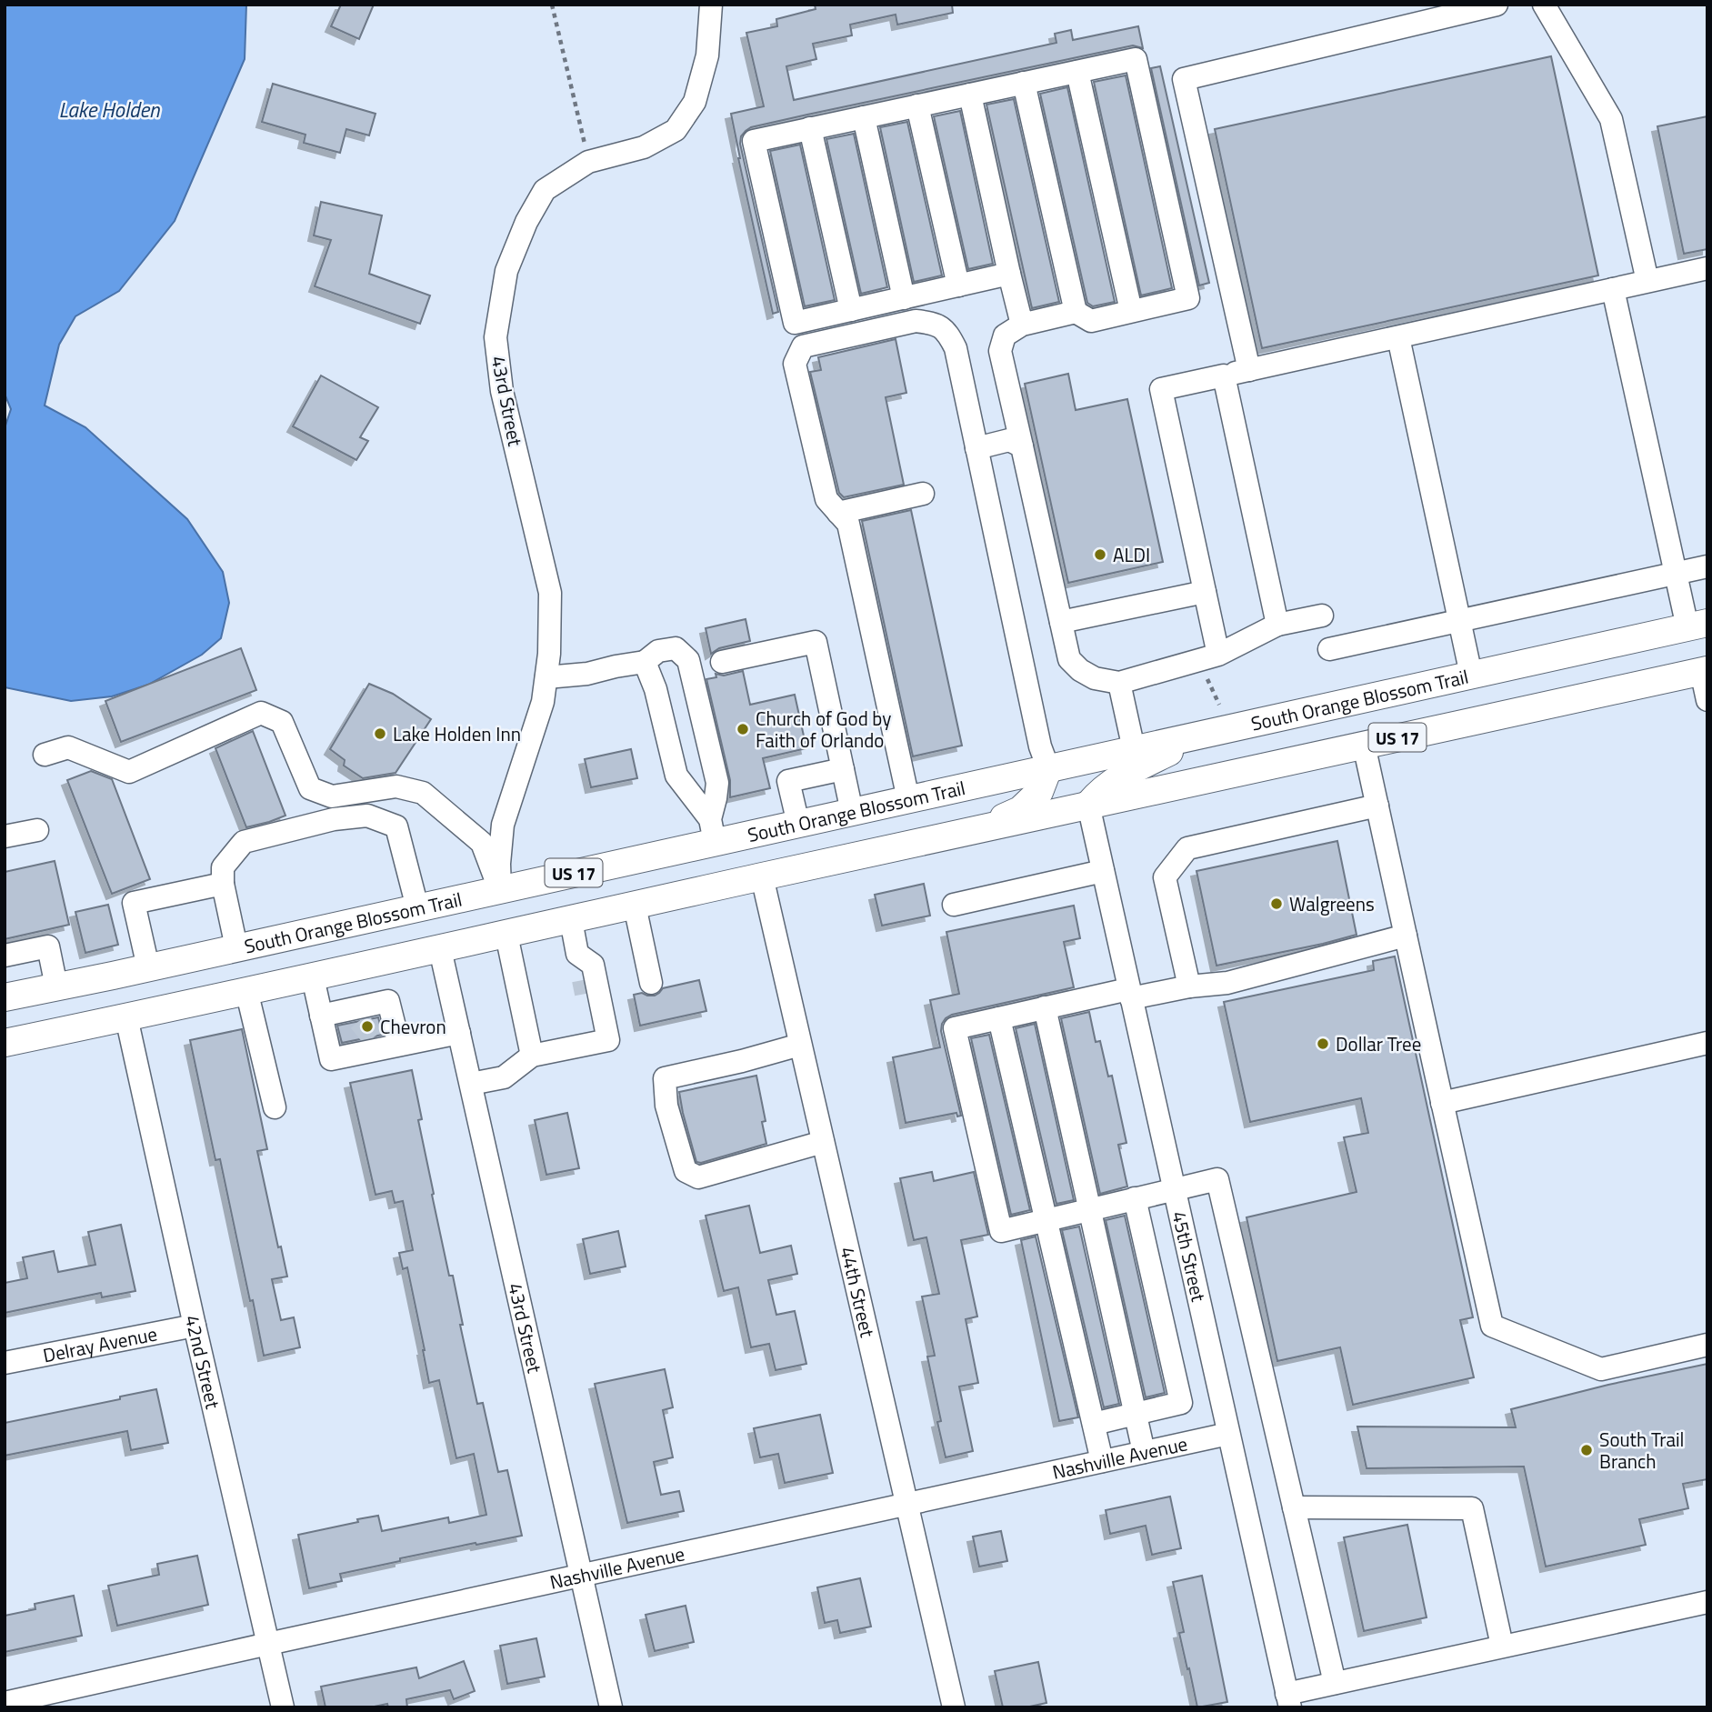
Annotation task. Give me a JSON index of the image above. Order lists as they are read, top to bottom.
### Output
{
  "streets": {
    "main road": ["South Orange Blossom Trail", "US 17"],
    "street": [
      "43rd Street",
      "45th Street",
      "44th Street",
      "Delray Avenue",
      "42nd Street",
      "Nashville Avenue"
    ]
  },
  "crossings": [
    ["43rd Street", "South Orange Blossom Trail"],
    ["43rd Street", "US 17"],
    ["43rd Street", "Nashville Avenue"],
    ["US 17", "45th Street"],
    ["US 17", "44th Street"],
    ["US 17", "42nd Street"],
    ["45th Street", "Nashville Avenue"],
    ["44th Street", "Nashville Avenue"],
    ["Delray Avenue", "42nd Street"],
    ["42nd Street", "Nashville Avenue"]
  ],
  "water": ["Lake Holden"],
  "places": [
    "ALDI",
    "Church of God by Faith of Orlando",
    "Lake Holden Inn",
    "Walgreens",
    "Chevron",
    "Dollar Tree",
    "South Trail Branch"
  ]
}
